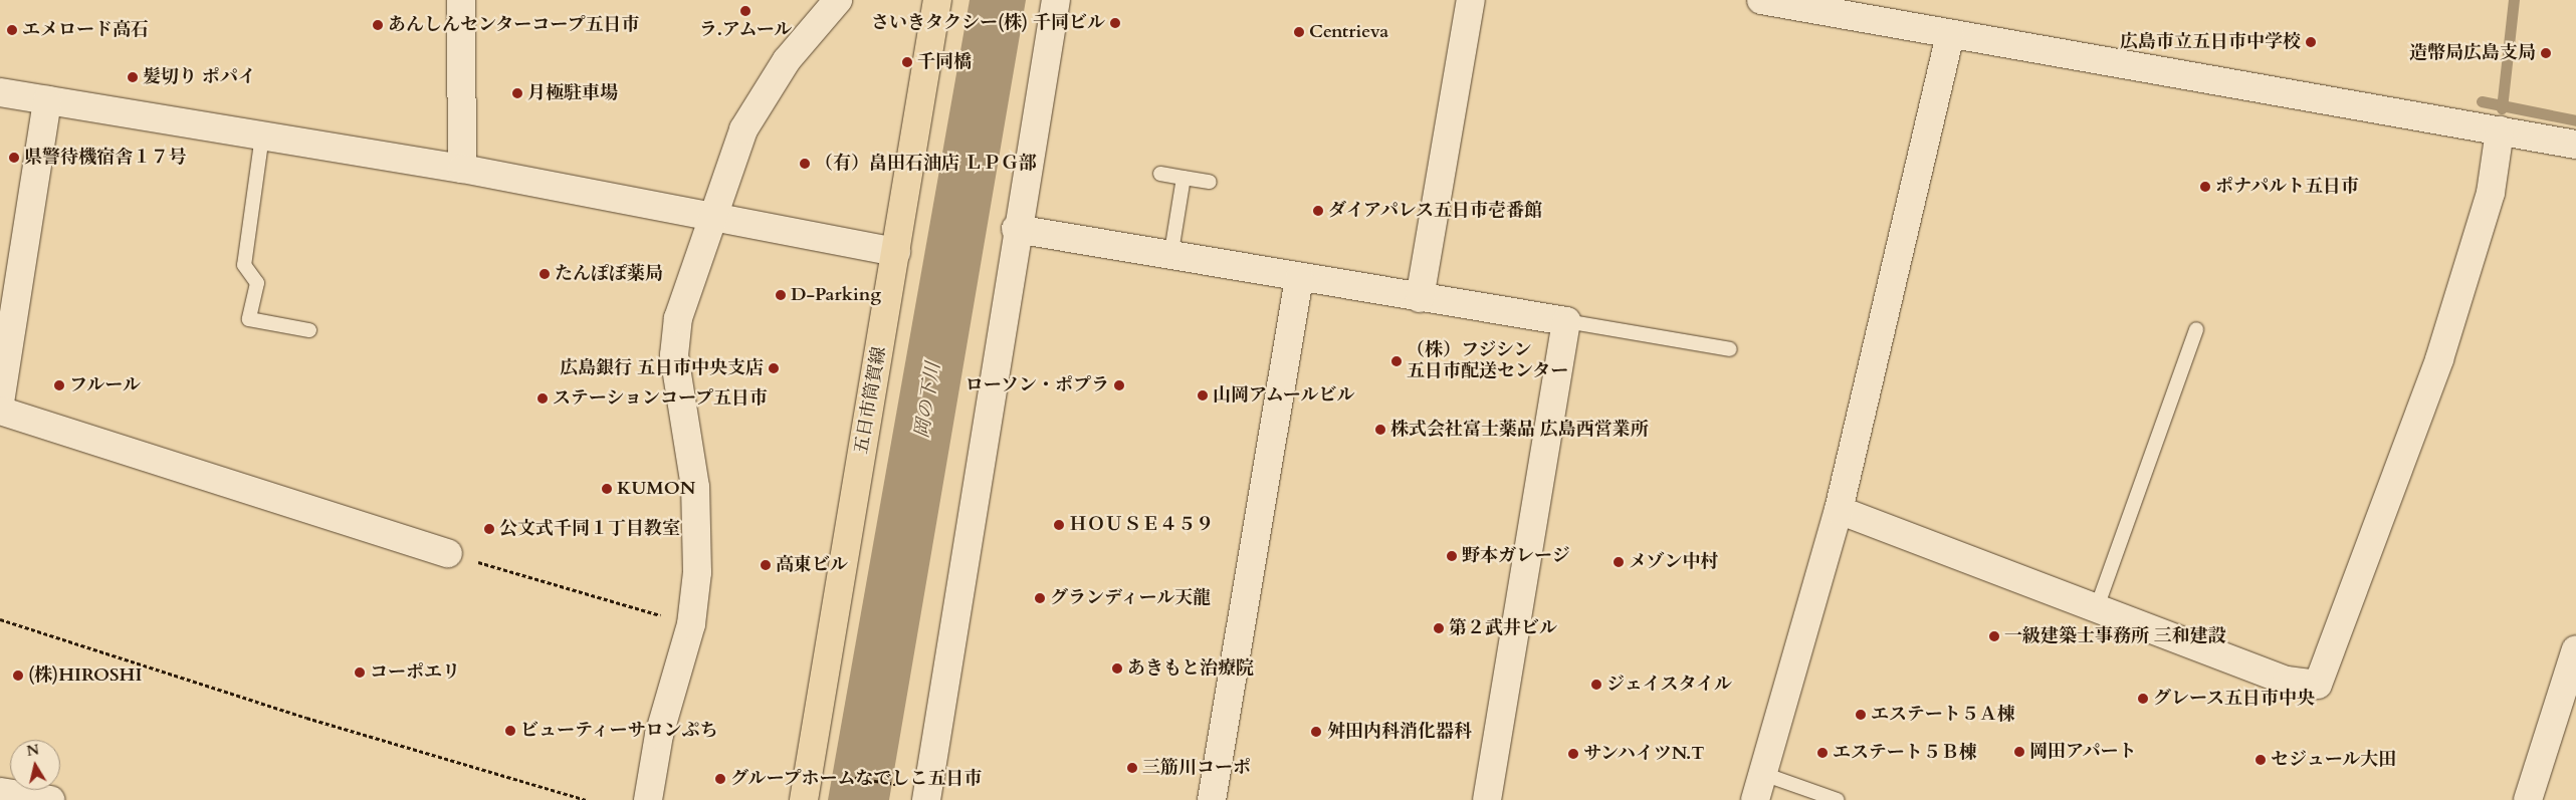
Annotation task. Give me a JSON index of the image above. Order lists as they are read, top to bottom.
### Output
{
  "streets": {
    "main road": ["五日市筒賀線"]
  },
  "water": ["岡の下川"],
  "places": [
    "ラ.アムール",
    "さいきタクシー(株) 千同ビル",
    "あんしんセンターコープ五日市",
    "エメロード高石",
    "Centrieva",
    "広島市立五日市中学校",
    "造幣局広島支局",
    "千同橋",
    "髪切り ポパイ",
    "月極駐車場",
    "県警待機宿舎１７号",
    "（有）畠田石油店 ＬＰＧ部",
    "ポナパルト五日市",
    "ダイアパレス五日市壱番館",
    "たんぽぽ薬局",
    "D-Parking",
    "（株）フジシン 五日市配送センター",
    "広島銀行 五日市中央支店",
    "フルール",
    "ローソン・ポプラ",
    "山岡アムールビル",
    "ステーションコープ五日市",
    "株式会社富士薬品 広島西営業所",
    "KUMON",
    "ＨＯＵＳＥ４５９",
    "公文式千同１丁目教室",
    "野本ガレージ",
    "メゾン中村",
    "高東ビル",
    "グランディール天龍",
    "第２武井ビル",
    "一級建築士事務所 三和建設",
    "あきもと治療院",
    "コーポエリ",
    "(株)HIROSHI",
    "ジェイスタイル",
    "グレース五日市中央",
    "エステート５Ａ棟",
    "ビューティーサロンぷち",
    "舛田内科消化器科",
    "岡田アパート",
    "エステート５Ｂ棟",
    "サンハイツN.T",
    "セジュール大田",
    "三筋川コーポ",
    "グループホームなでしこ五日市"
  ],
  "north": "top"
}
